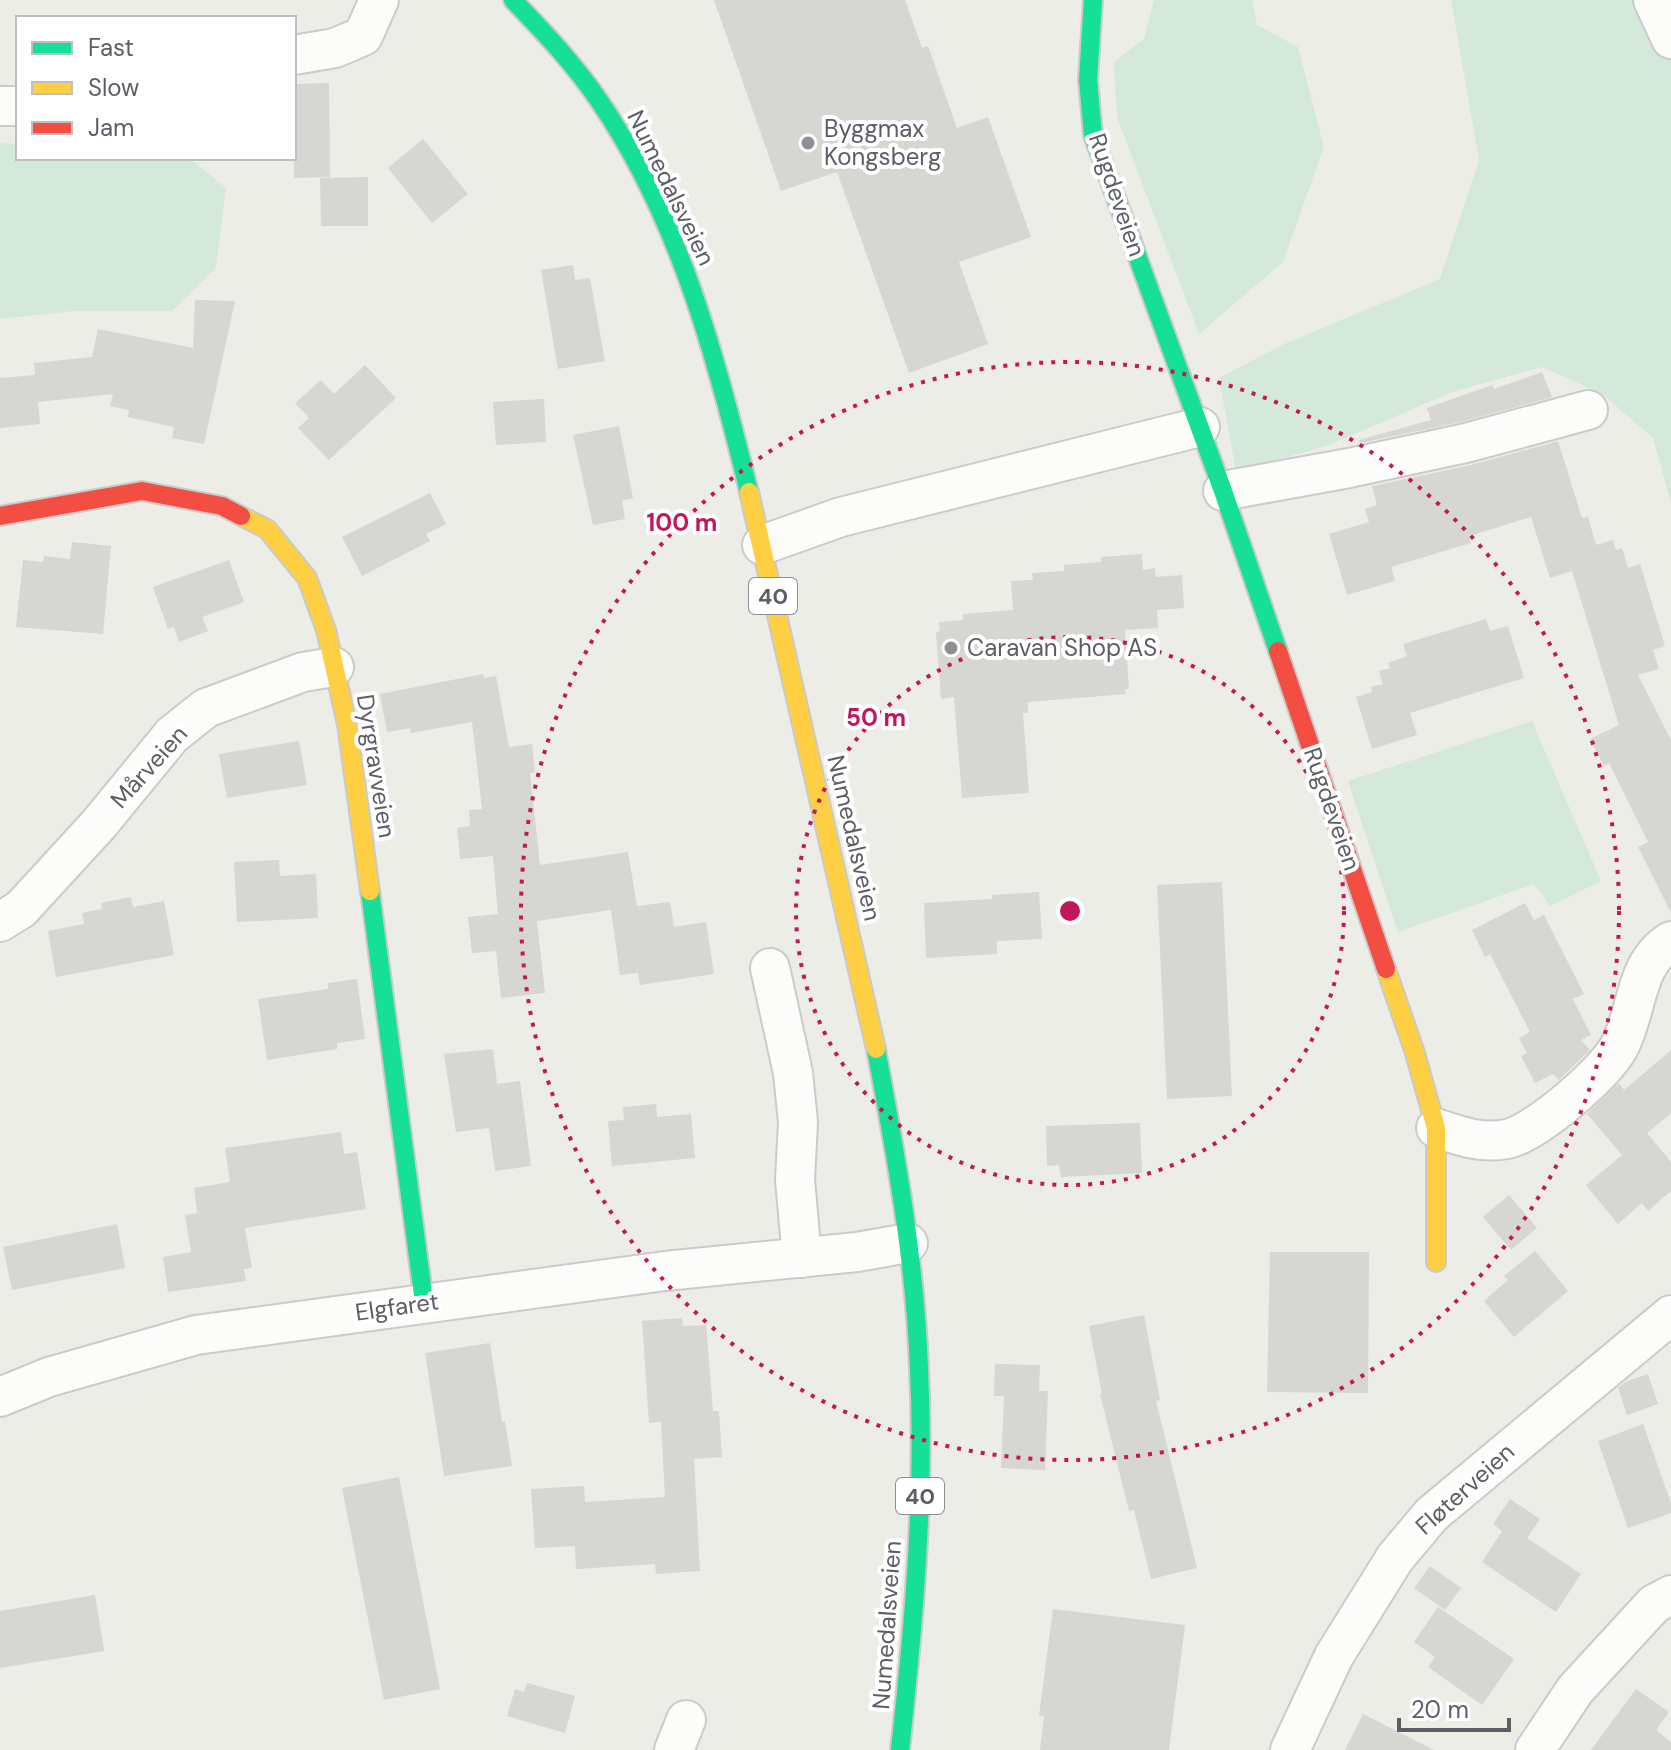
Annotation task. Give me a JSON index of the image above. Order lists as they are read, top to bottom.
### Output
{
  "streets": {
    "street": [
      "Numedalsveien",
      "Rugdeveien",
      "40",
      "Dyrgravveien",
      "Mårveien",
      "Elgfaret",
      "Fløterveien"
    ]
  },
  "crossings": [
    ["Numedalsveien", "Elgfaret"],
    ["Dyrgravveien", "Mårveien"],
    ["Dyrgravveien", "Elgfaret"]
  ],
  "places": ["Byggmax Kongsberg", "Caravan Shop AS"],
  "legend": ["Fast", "Slow", "Jam"],
  "scale_bar": "20 m",
  "rings": ["100 m", "50 m"]
}
